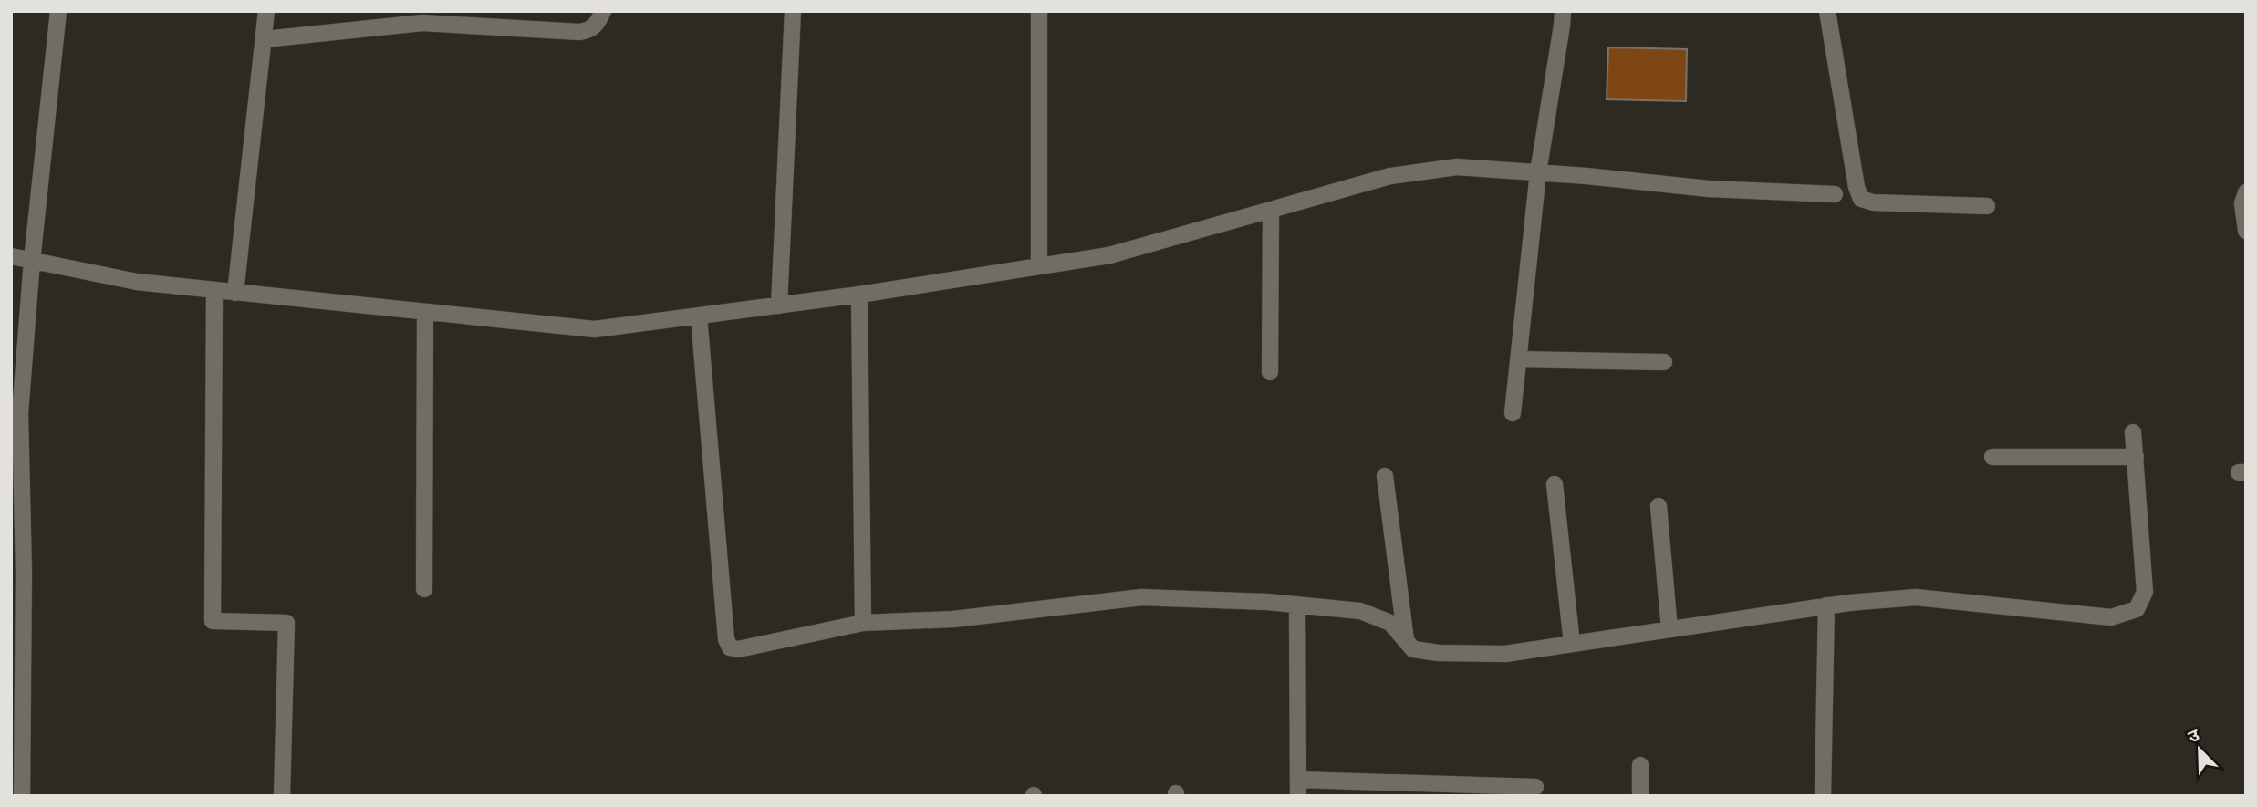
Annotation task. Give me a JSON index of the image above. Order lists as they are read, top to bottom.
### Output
{
  "north": "top left"
}
